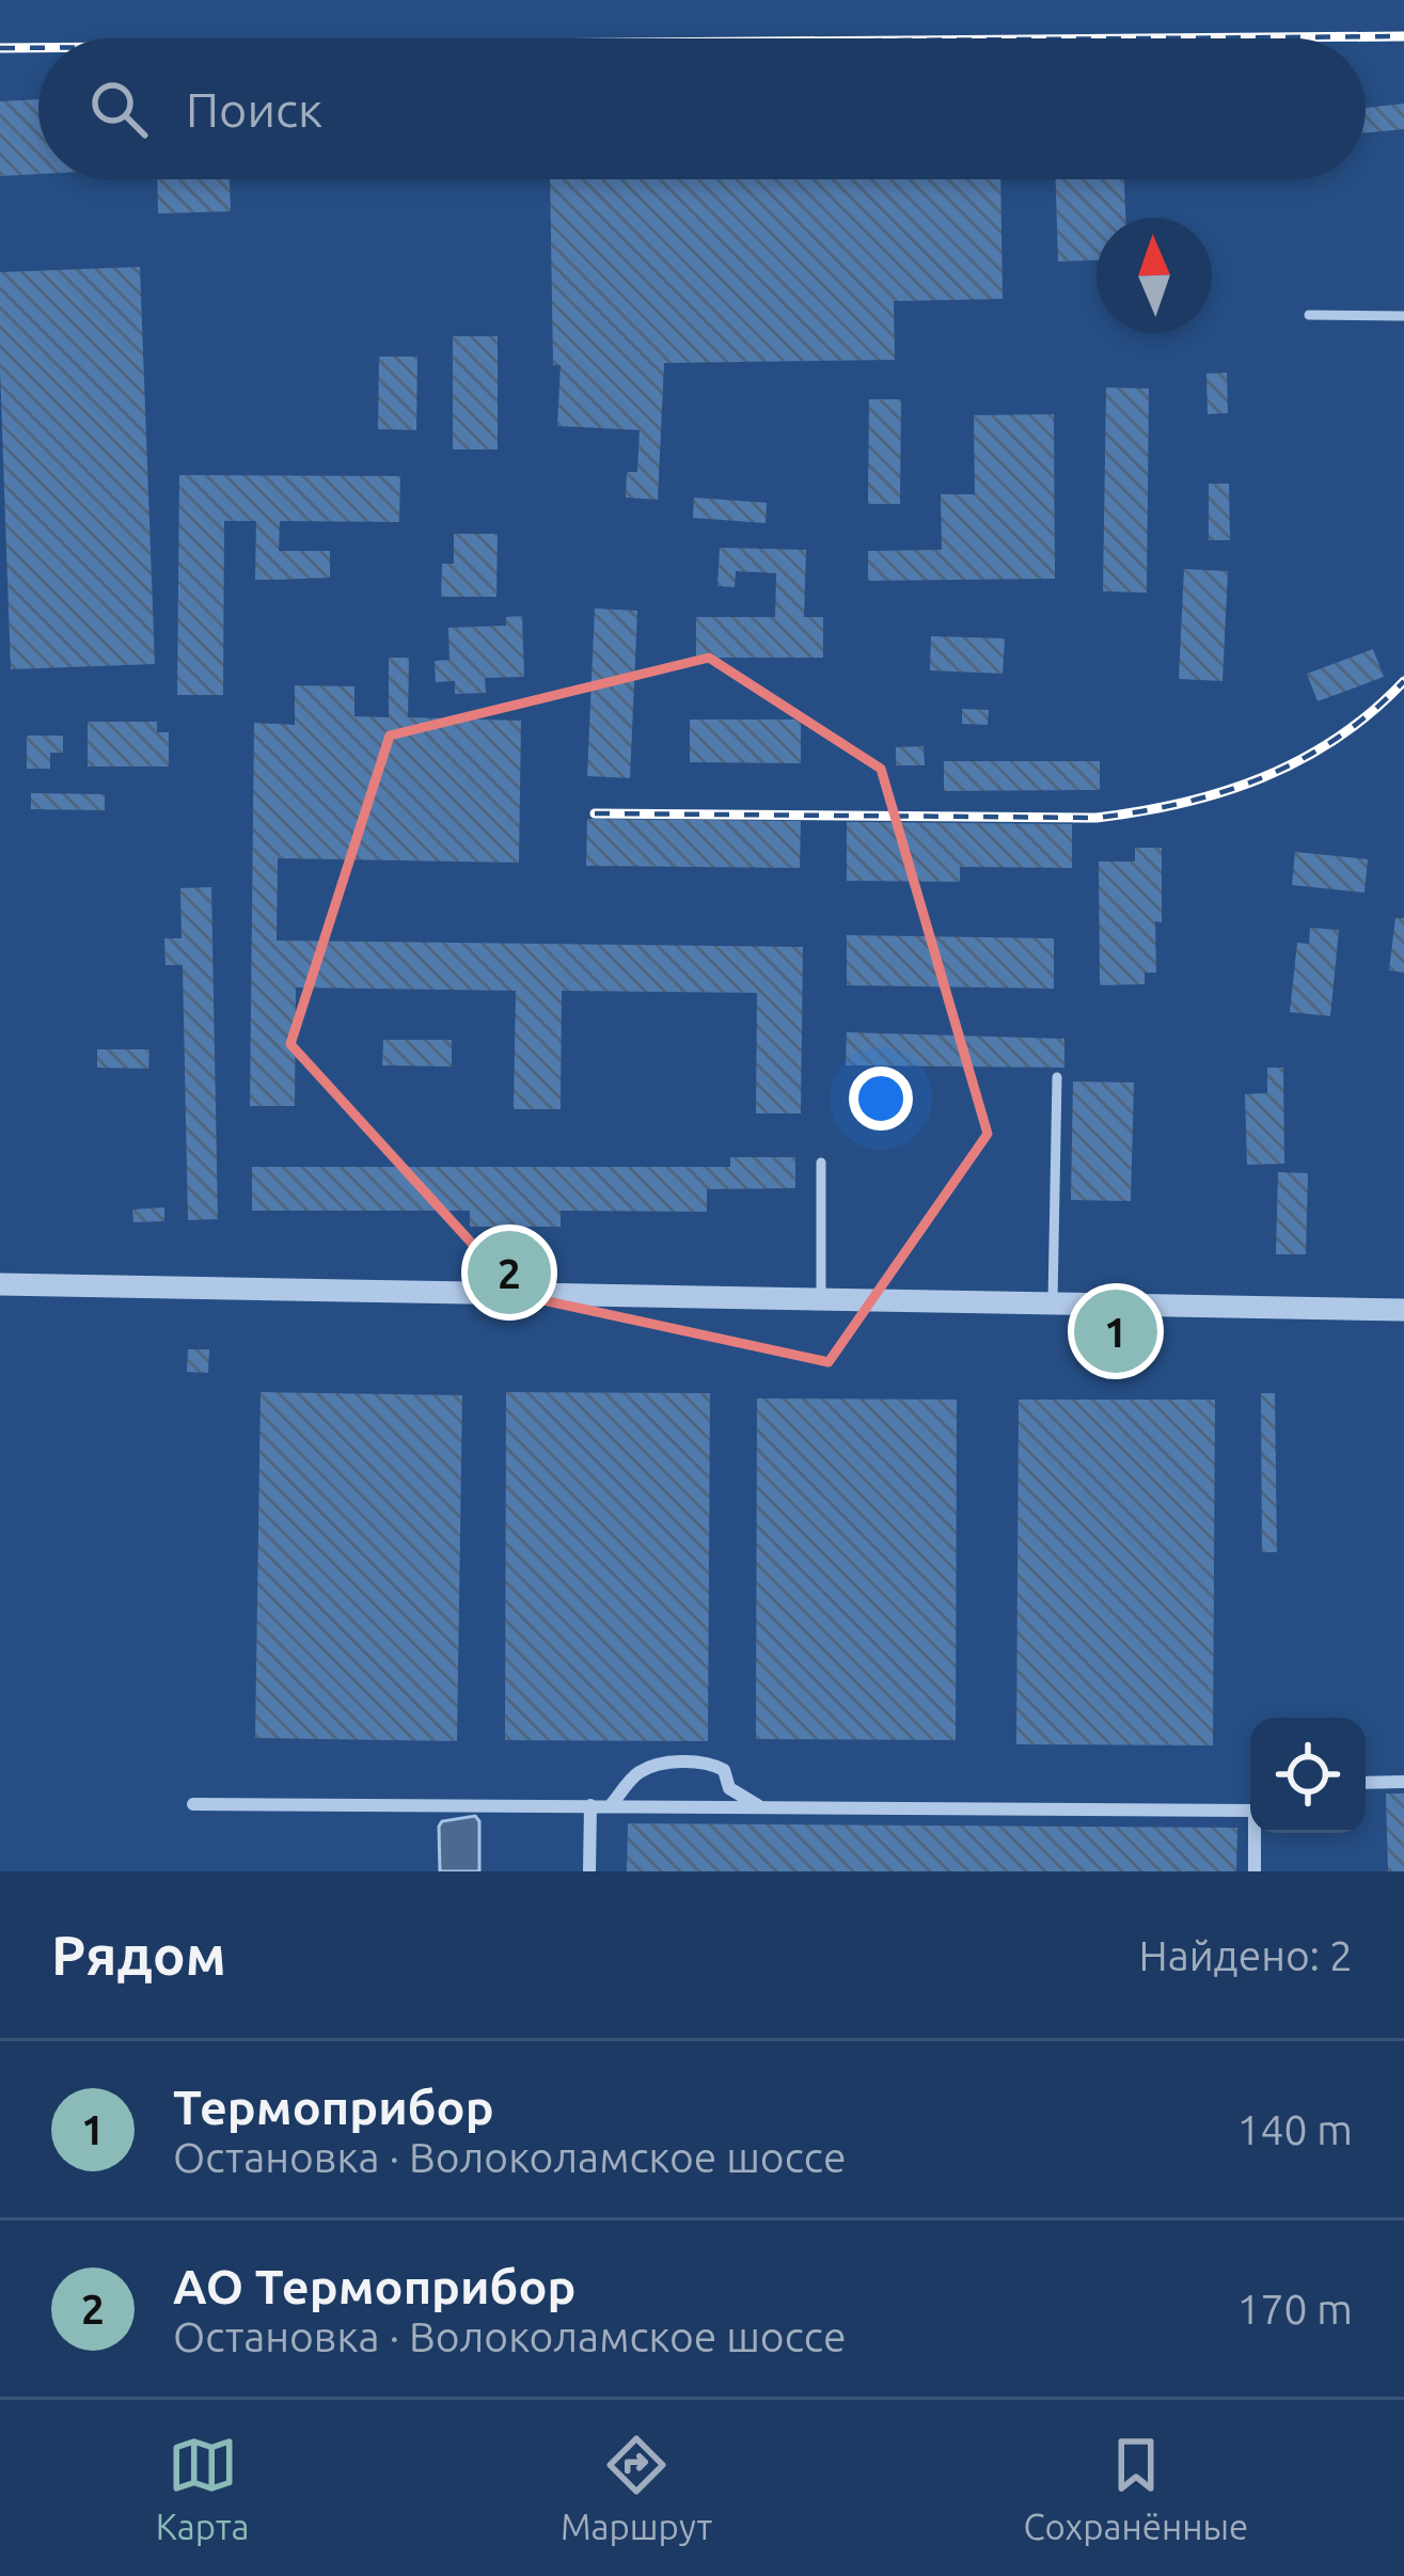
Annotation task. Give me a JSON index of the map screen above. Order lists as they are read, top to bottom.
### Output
{
  "north": "top",
  "page": {
    "search": "Поиск",
    "pins": ["2", "1"],
    "heading": ["Рядом", "Найдено: 2"],
    "list": [
      {
        "mark": "1",
        "name": "Термоприбор",
        "note": "Остановка · Волоколамское шоссе",
        "value": "140 m"
      },
      {
        "mark": "2",
        "name": "АО Термоприбор",
        "note": "Остановка · Волоколамское шоссе",
        "value": "170 m"
      }
    ],
    "nav": ["Карта", "Маршрут", "Сохранённые"]
  }
}
